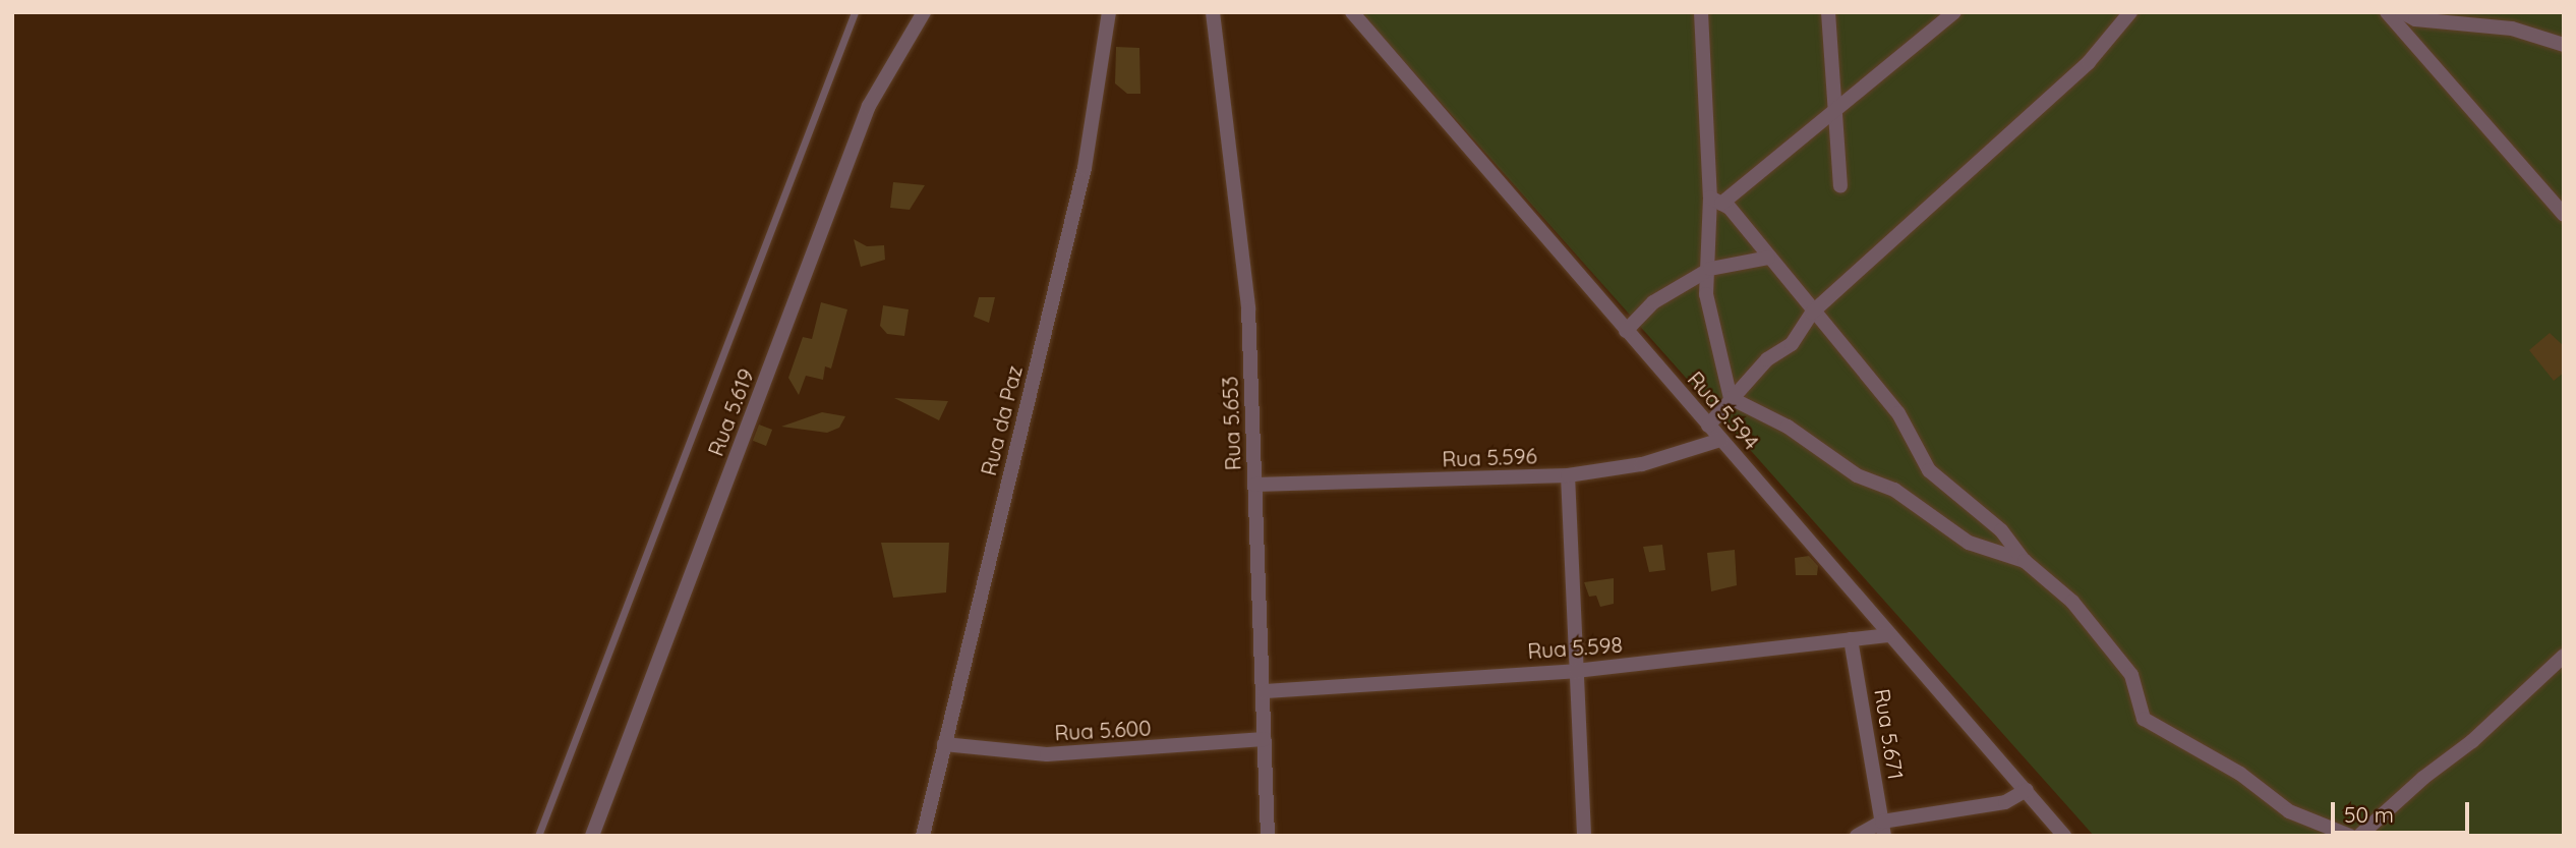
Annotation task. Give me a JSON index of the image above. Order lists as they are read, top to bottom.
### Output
{
  "streets": {
    "street": [
      "Rua 5.594",
      "Rua 5.619",
      "Rua da Paz",
      "Rua 5.653",
      "Rua 5.596",
      "Rua 5.598",
      "Rua 5.600",
      "Rua 5.671"
    ]
  },
  "crossings": [
    ["Rua 5.594", "Rua 5.596"],
    ["Rua 5.594", "Rua 5.598"],
    ["Rua da Paz", "Rua 5.600"],
    ["Rua 5.653", "Rua 5.596"],
    ["Rua 5.653", "Rua 5.598"],
    ["Rua 5.653", "Rua 5.600"],
    ["Rua 5.598", "Rua 5.671"]
  ],
  "scale_bar": "50 m"
}
